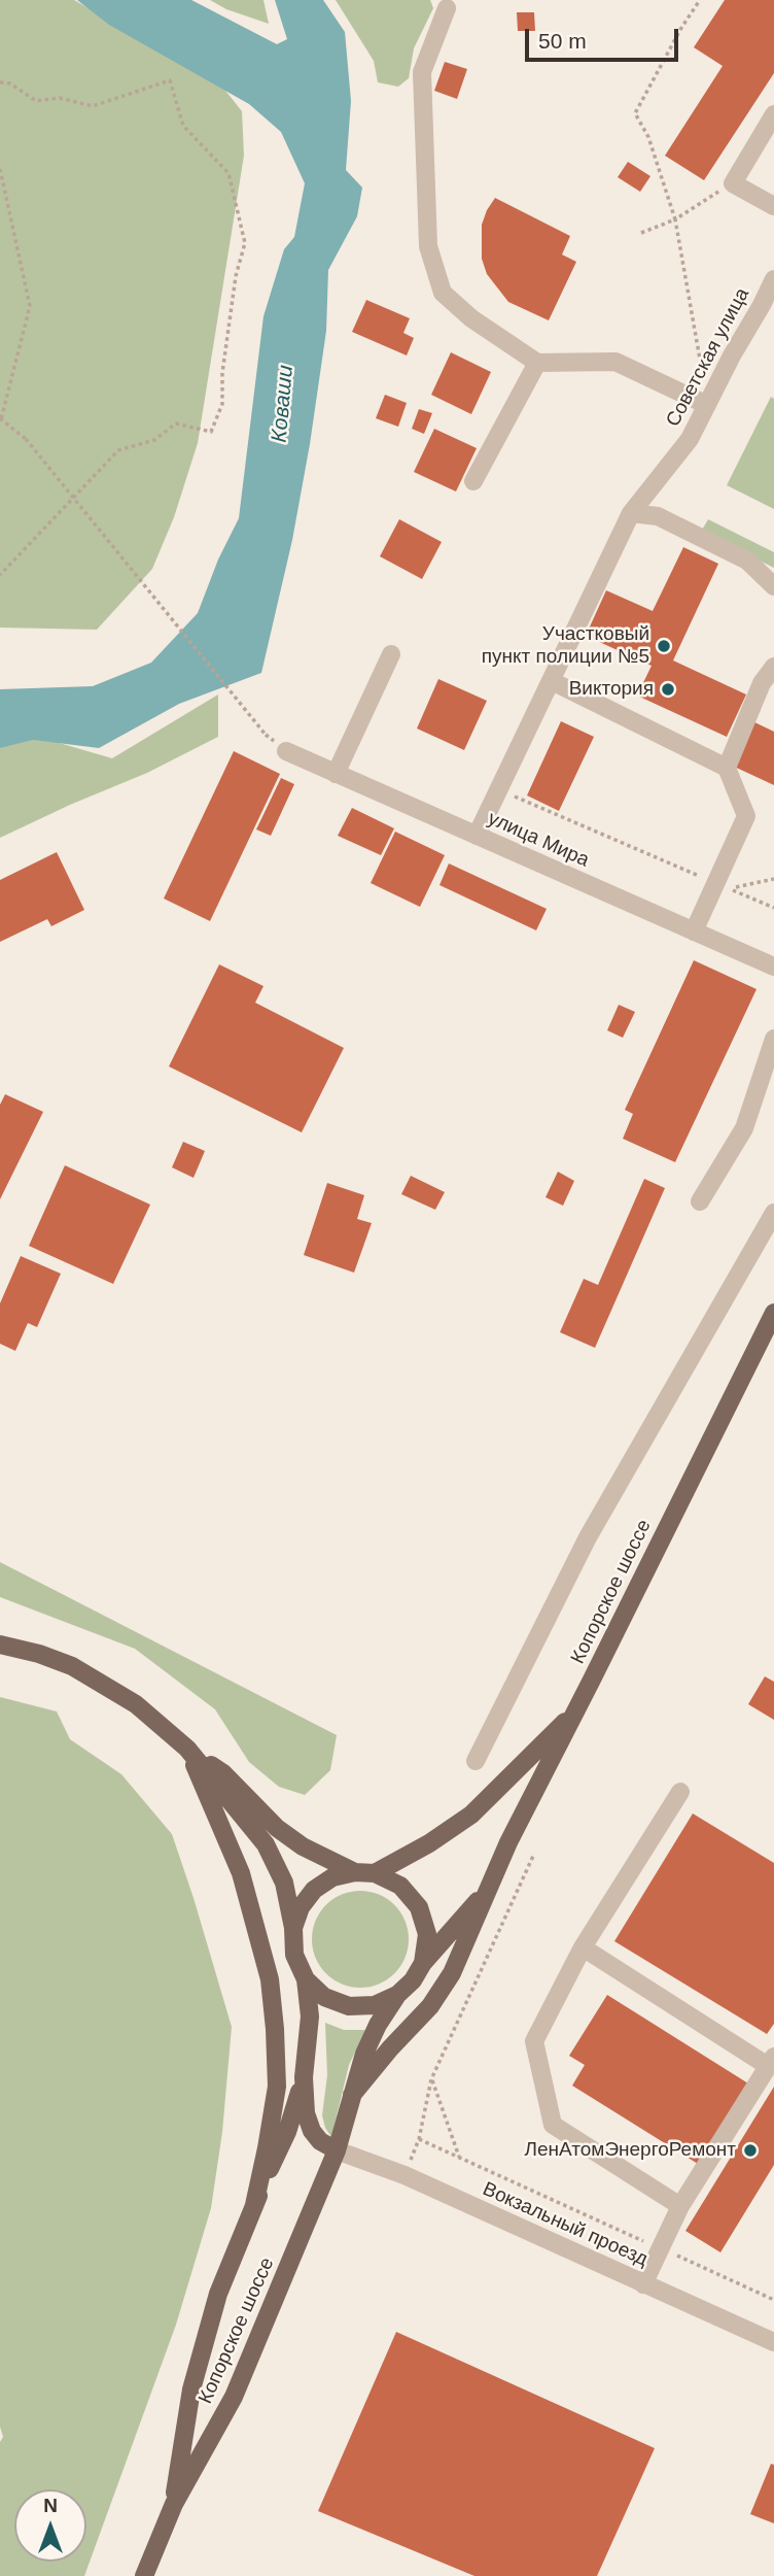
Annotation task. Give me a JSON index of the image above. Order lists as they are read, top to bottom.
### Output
{
  "streets": {
    "main road": ["Копорское шоссе"],
    "street": ["Советская улица", "улица Мира", "Вокзальный проезд"]
  },
  "crossings": [
    ["Советская улица", "улица Мира"],
    ["Копорское шоссе", "Вокзальный проезд"]
  ],
  "water": ["Коваши"],
  "places": ["Участковый пункт полиции №5", "Виктория", "ЛенАтомЭнергоРемонт"],
  "scale_bar": "50 m",
  "north": "top"
}
